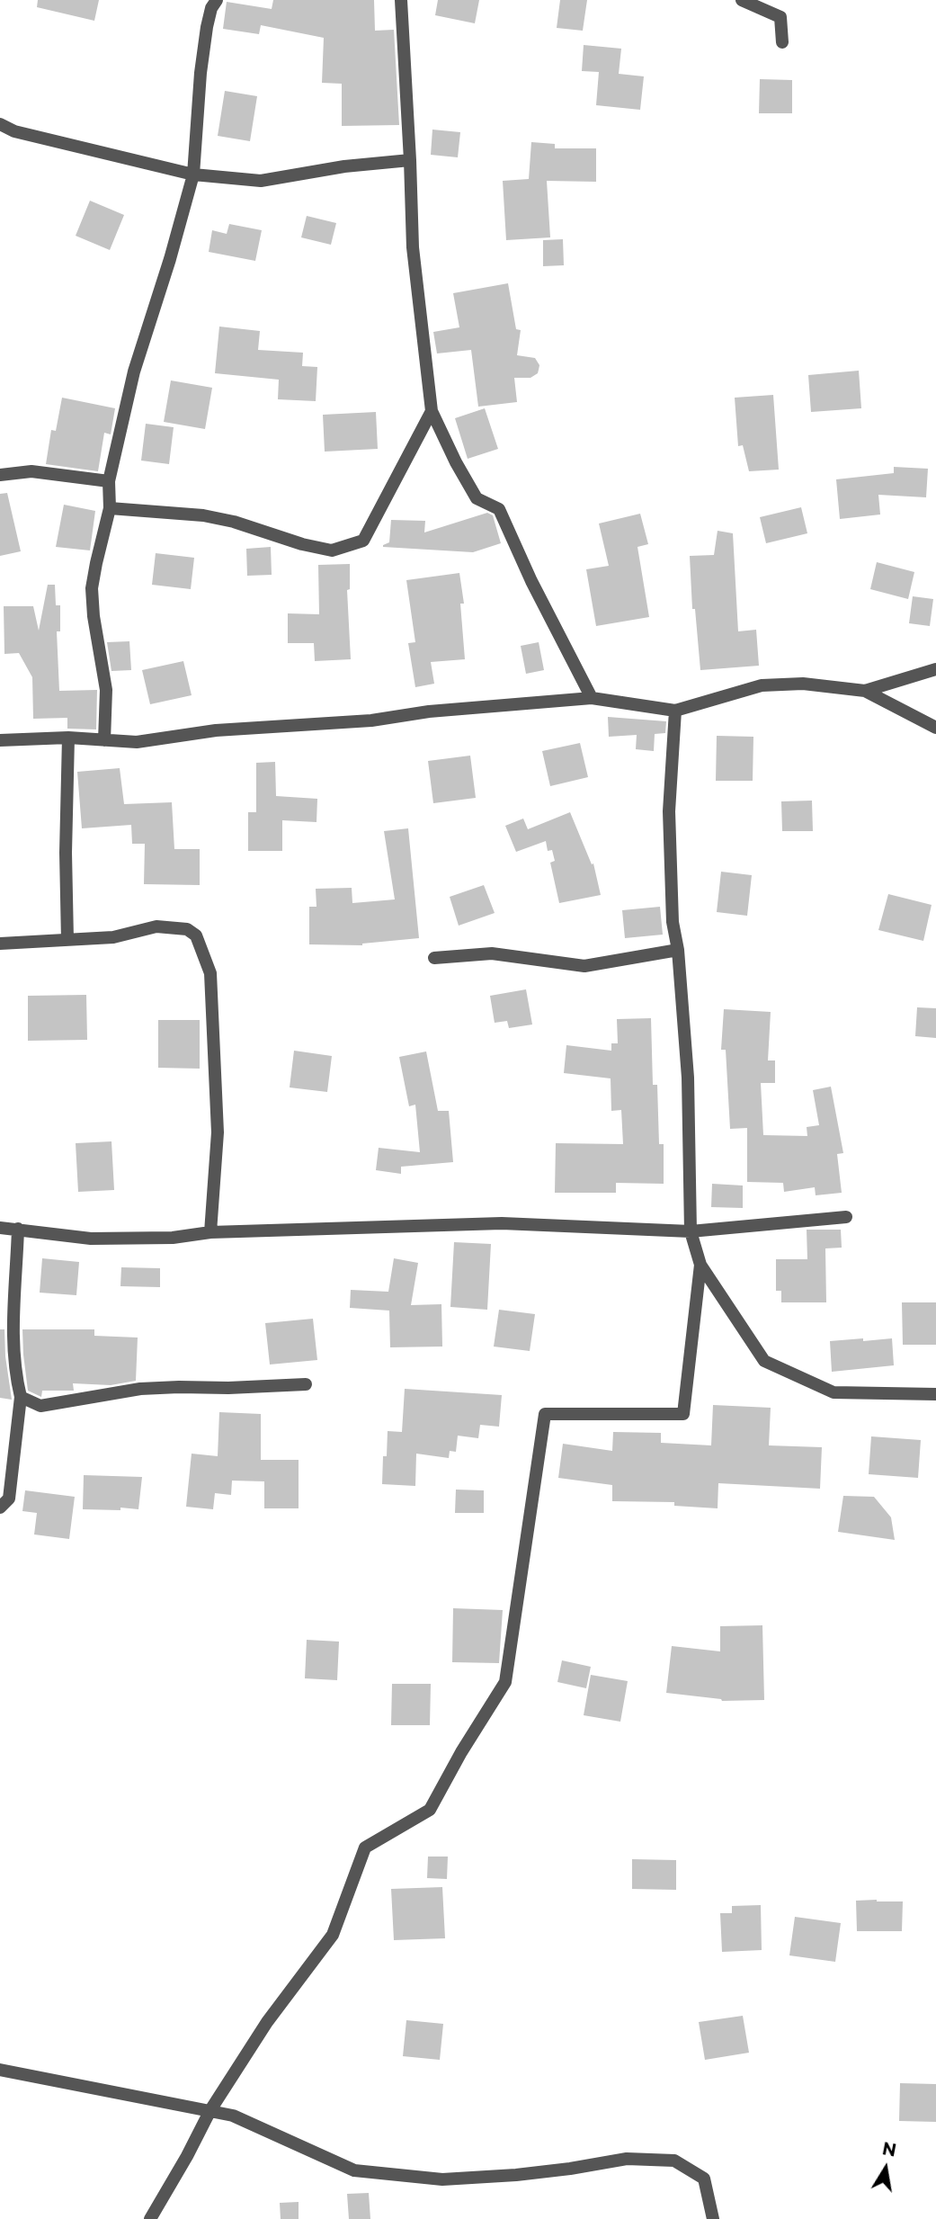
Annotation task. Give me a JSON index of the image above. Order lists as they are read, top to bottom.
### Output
{
  "north": "top"
}
